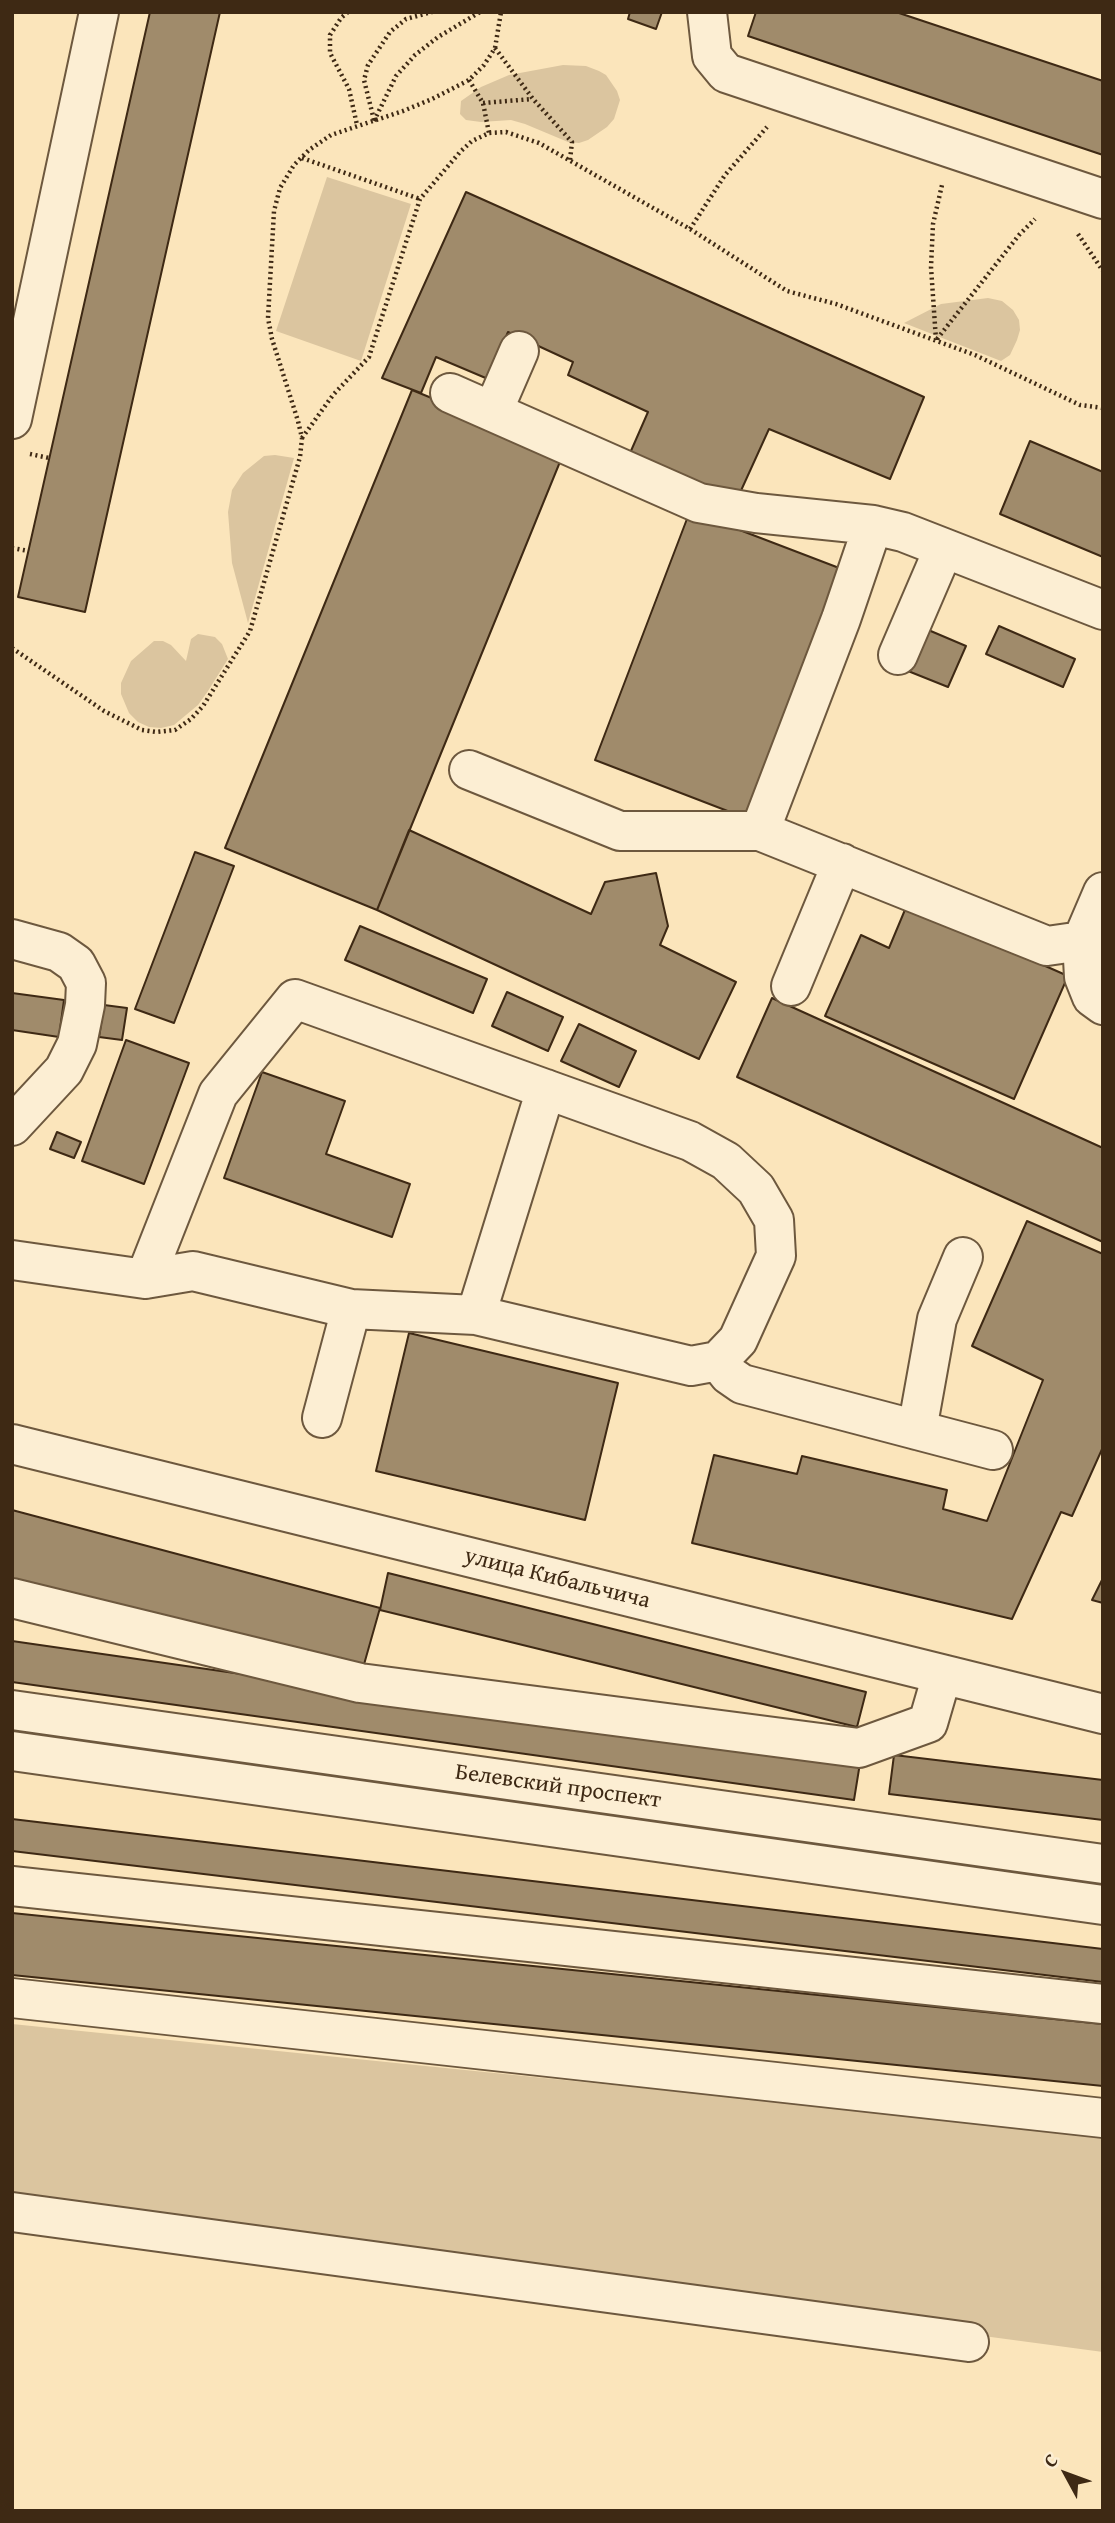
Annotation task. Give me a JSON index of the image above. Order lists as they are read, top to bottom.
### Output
{
  "streets": {
    "street": ["улица Кибальчича", "Белевский проспект"]
  },
  "north": "top left"
}
